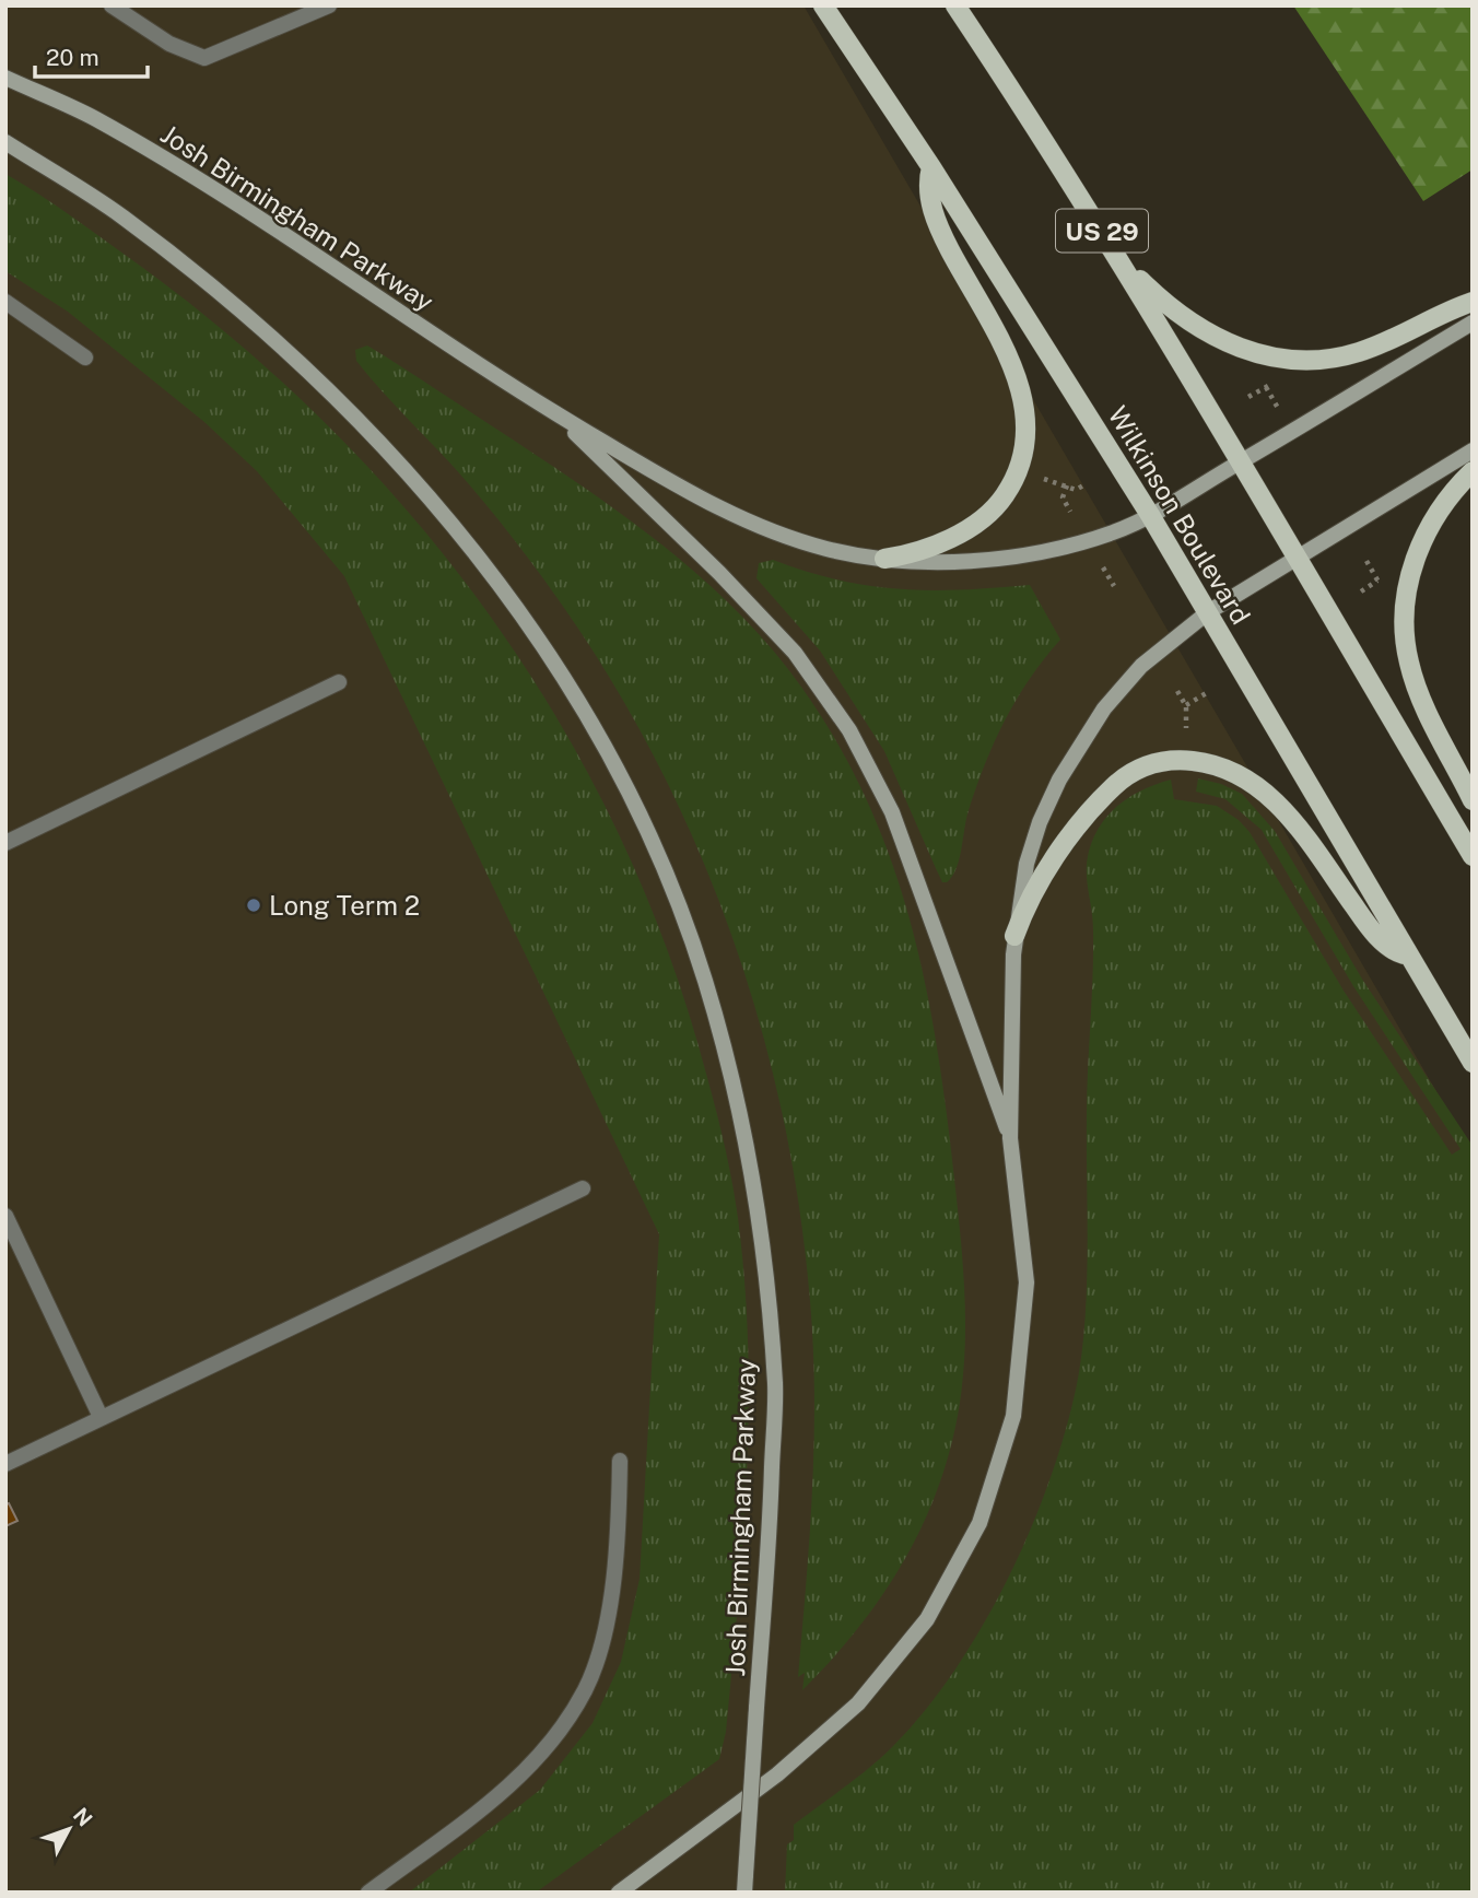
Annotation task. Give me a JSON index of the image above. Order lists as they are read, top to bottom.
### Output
{
  "streets": {
    "main road": ["Josh Birmingham Parkway", "US 29", "Wilkinson Boulevard"]
  },
  "places": ["Long Term 2"],
  "scale_bar": "20 m",
  "north": "top right"
}
